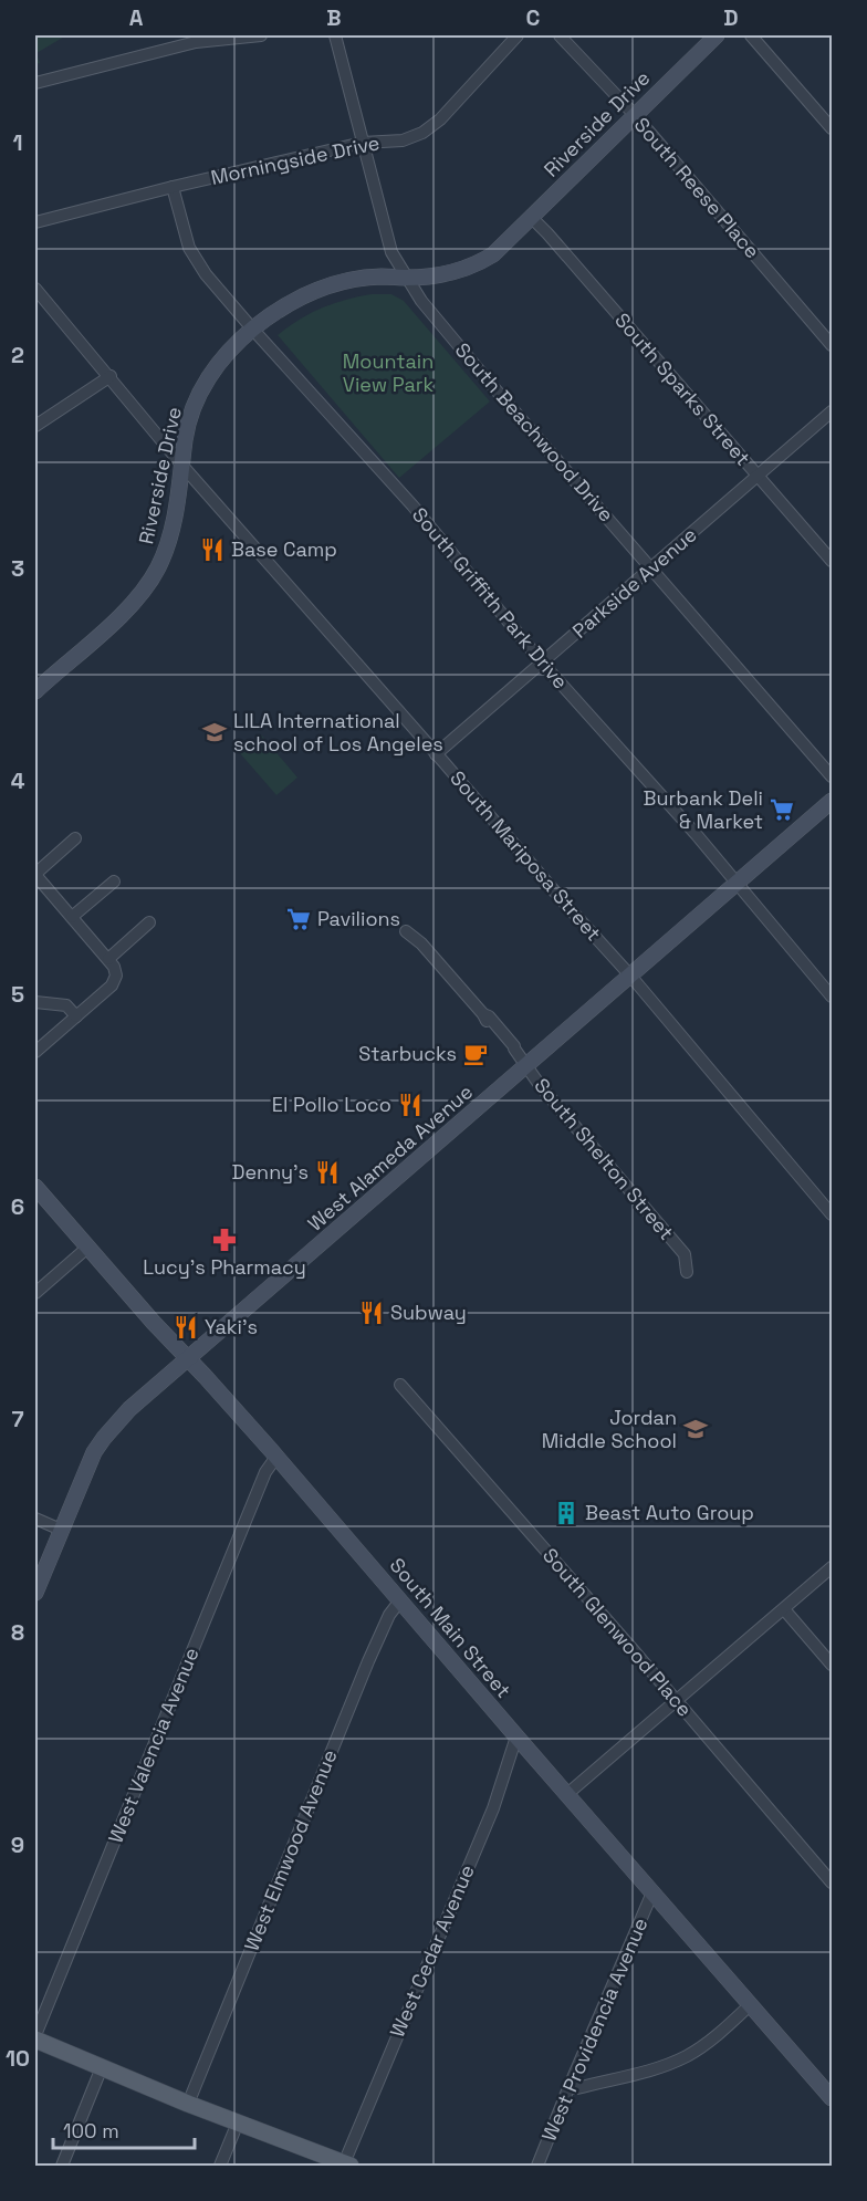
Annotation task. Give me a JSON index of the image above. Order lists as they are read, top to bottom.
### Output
{
  "streets": {
    "main road": ["Riverside Drive", "West Alameda Avenue", "South Main Street"],
    "street": [
      "Morningside Drive",
      "South Reese Place",
      "South Sparks Street",
      "South Beachwood Drive",
      "Parkside Avenue",
      "South Griffith Park Drive",
      "South Mariposa Street",
      "South Shelton Street",
      "South Glenwood Place",
      "West Valencia Avenue",
      "West Elmwood Avenue",
      "West Cedar Avenue",
      "West Providencia Avenue"
    ]
  },
  "crossings": [
    ["Riverside Drive", "South Reese Place"],
    ["Riverside Drive", "South Sparks Street"],
    ["Riverside Drive", "South Beachwood Drive"],
    ["Riverside Drive", "South Griffith Park Drive"],
    ["Riverside Drive", "South Mariposa Street"],
    ["Morningside Drive", "South Beachwood Drive"],
    ["Morningside Drive", "South Griffith Park Drive"],
    ["South Sparks Street", "Parkside Avenue"],
    ["South Beachwood Drive", "Parkside Avenue"],
    ["Parkside Avenue", "South Griffith Park Drive"],
    ["Parkside Avenue", "South Mariposa Street"],
    ["South Griffith Park Drive", "West Alameda Avenue"],
    ["South Mariposa Street", "West Alameda Avenue"],
    ["West Alameda Avenue", "South Shelton Street"],
    ["West Alameda Avenue", "South Main Street"],
    ["South Main Street", "West Valencia Avenue"],
    ["South Main Street", "West Elmwood Avenue"],
    ["South Main Street", "West Cedar Avenue"],
    ["South Main Street", "West Providencia Avenue"]
  ],
  "parks": ["Mountain View Park"],
  "places": {
    "restaurant": [
      "Base Camp",
      "El Pollo Loco",
      "Denny's",
      "Subway",
      "Yaki's"
    ],
    "school or university": ["LILA International school of Los Angeles", "Jordan Middle School"],
    "supermarket": ["Burbank Deli & Market", "Pavilions"],
    "cafe": ["Starbucks"],
    "pharmacy": ["Lucy's Pharmacy"],
    "building": ["Beast Auto Group"]
  },
  "scale_bar": "100 m",
  "grid": {
    "columns": [
      "A",
      "B",
      "C",
      "D"
    ],
    "rows": [
      "1",
      "2",
      "3",
      "4",
      "5",
      "6",
      "7",
      "8",
      "9",
      "10"
    ]
  }
}
